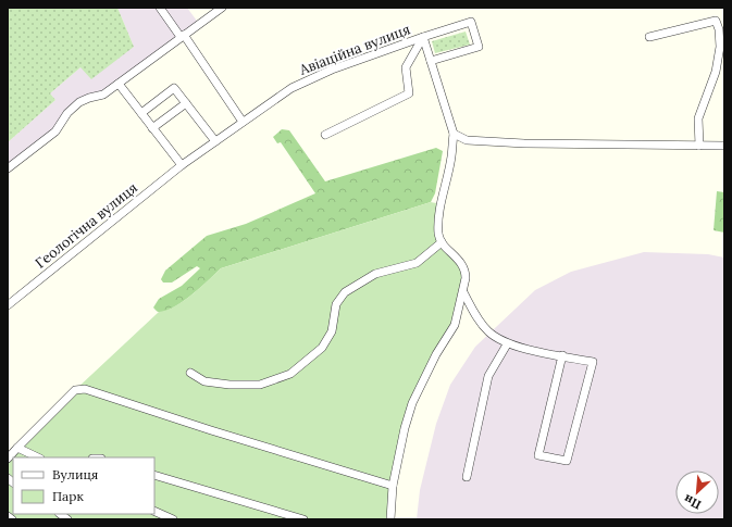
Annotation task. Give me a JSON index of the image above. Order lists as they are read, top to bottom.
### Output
{
  "streets": {
    "street": ["Авіаційна вулиця", "Геологічна вулиця"]
  },
  "crossings": [
    ["Авіаційна вулиця", "Геологічна вулиця"]
  ],
  "legend": ["Вулиця", "Парк"],
  "north": "bottom left"
}
